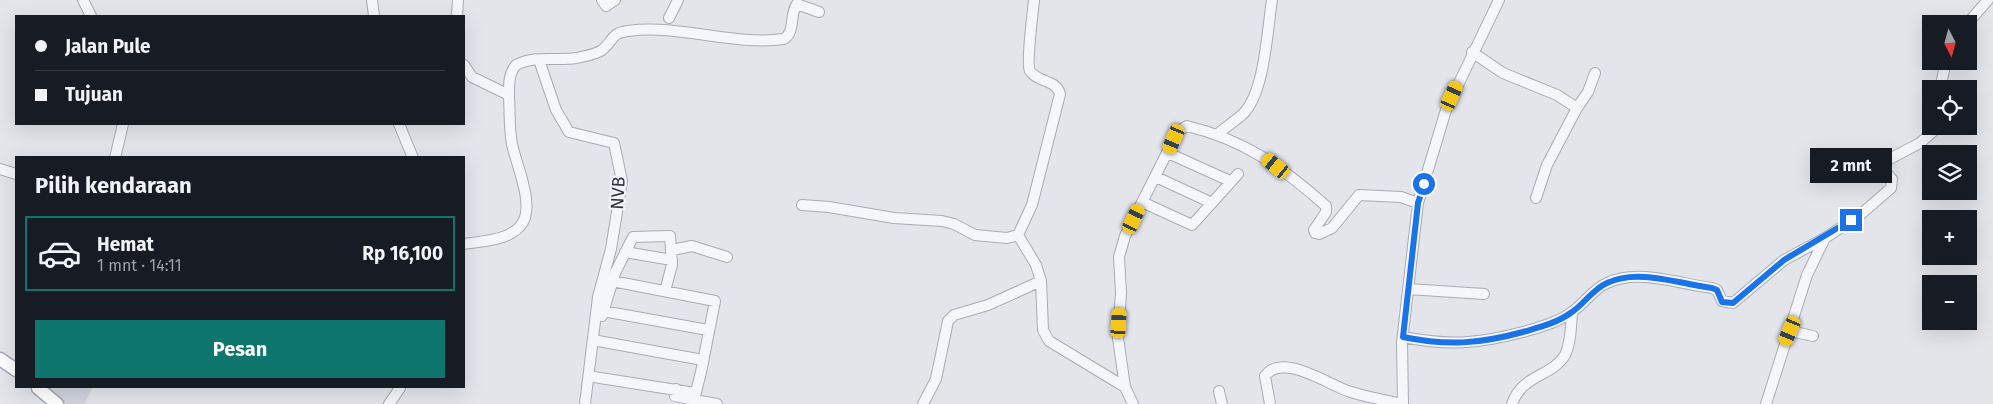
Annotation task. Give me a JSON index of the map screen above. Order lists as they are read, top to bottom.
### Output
{
  "streets": {
    "street": ["NVB"]
  },
  "north": "bottom",
  "page": {
    "map_buttons": ["+", "−"],
    "banner": ["Jalan Pule", "Tujuan"],
    "bubble": "2 mnt",
    "heading": "Pilih kendaraan",
    "list": [
      {
        "name": "Hemat",
        "note": "1 mnt · 14:11",
        "value": "Rp 16,100"
      }
    ],
    "buttons": "Pesan"
  }
}
